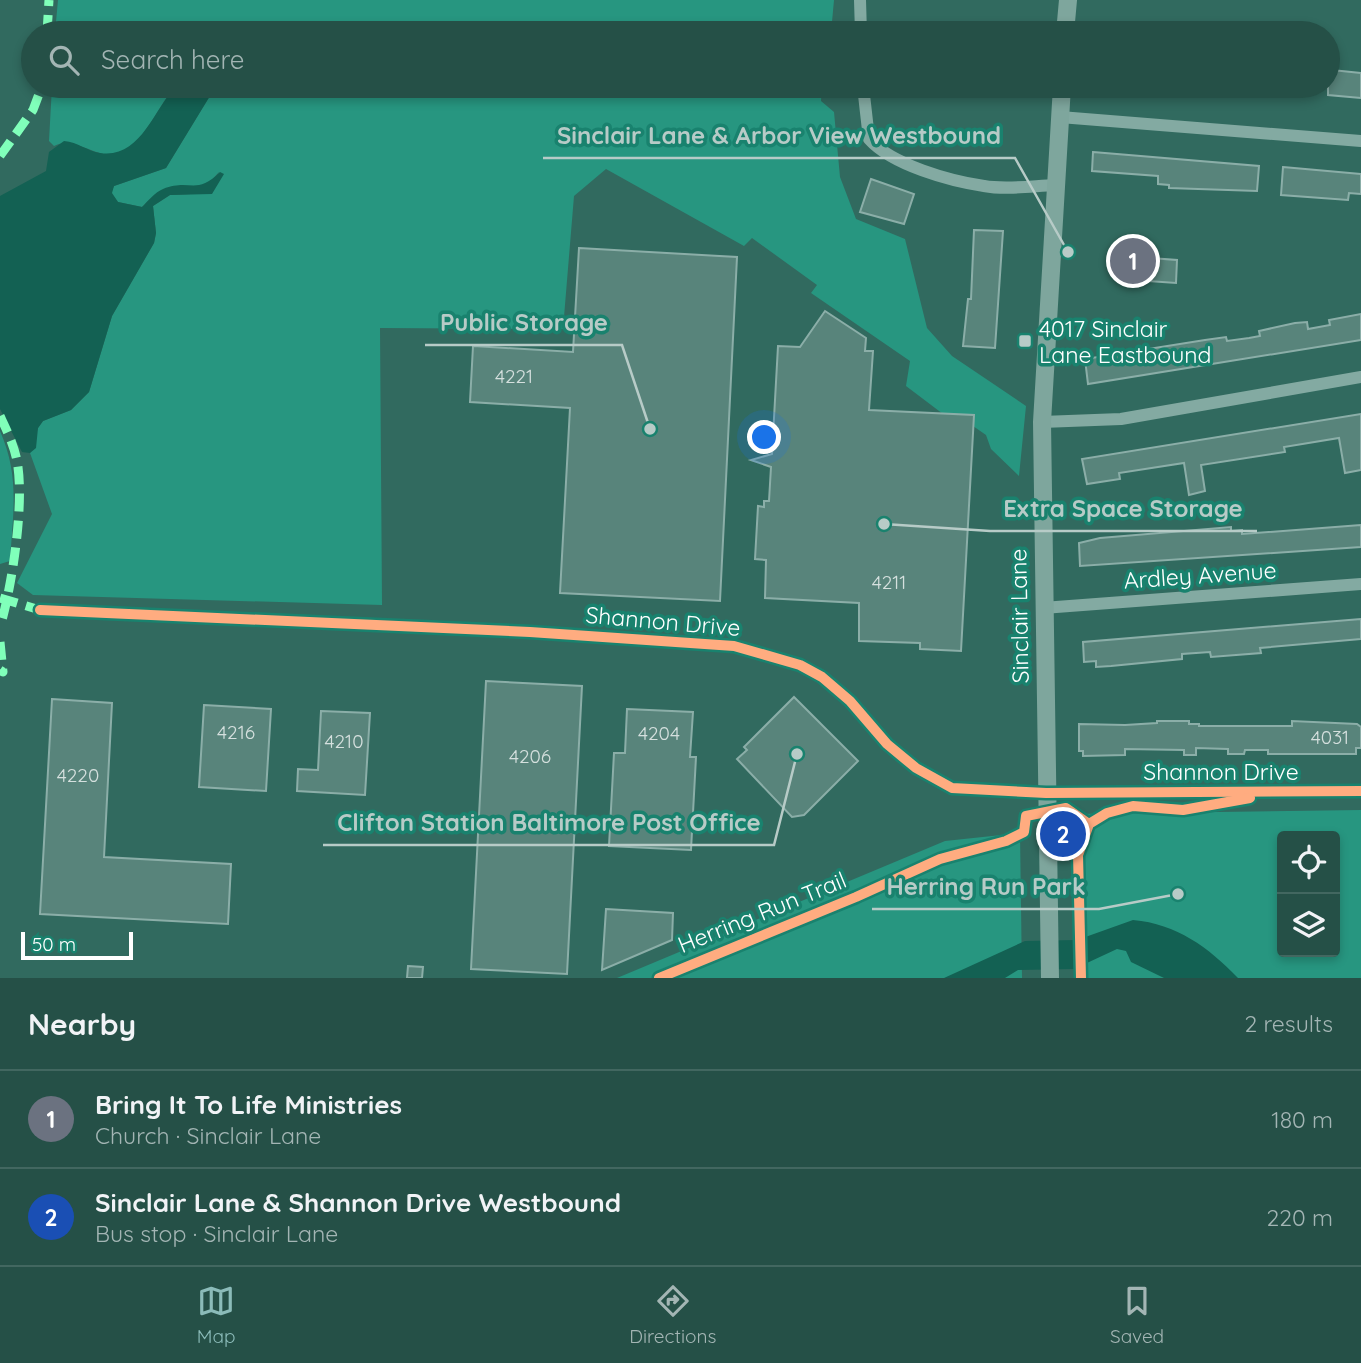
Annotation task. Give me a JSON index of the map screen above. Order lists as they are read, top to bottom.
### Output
{
  "streets": {
    "main road": ["Sinclair Lane"],
    "street": ["Ardley Avenue", "Shannon Drive"],
    "cycle path": ["Herring Run Trail"]
  },
  "crossings": [
    ["Ardley Avenue", "Sinclair Lane"],
    ["Sinclair Lane", "Shannon Drive"]
  ],
  "places": {
    "other": [
      "Sinclair Lane & Arbor View Westbound",
      "Public Storage",
      "Extra Space Storage",
      "Clifton Station Baltimore Post Office",
      "Herring Run Park"
    ],
    "transit": ["4017 Sinclair Lane Eastbound"]
  },
  "house_numbers": [
    "4221",
    "4211",
    "4216",
    "4204",
    "4031",
    "4210",
    "4206",
    "4220"
  ],
  "scale_bar": "50 m",
  "page": {
    "search": "Search here",
    "pins": ["1", "2"],
    "scale": "50 m",
    "heading": ["Nearby", "2 results"],
    "list": [
      {
        "mark": "1",
        "name": "Bring It To Life Ministries",
        "note": "Church · Sinclair Lane",
        "value": "180 m"
      },
      {
        "mark": "2",
        "name": "Sinclair Lane & Shannon Drive Westbound",
        "note": "Bus stop · Sinclair Lane",
        "value": "220 m"
      }
    ],
    "nav": ["Map", "Directions", "Saved"]
  }
}
